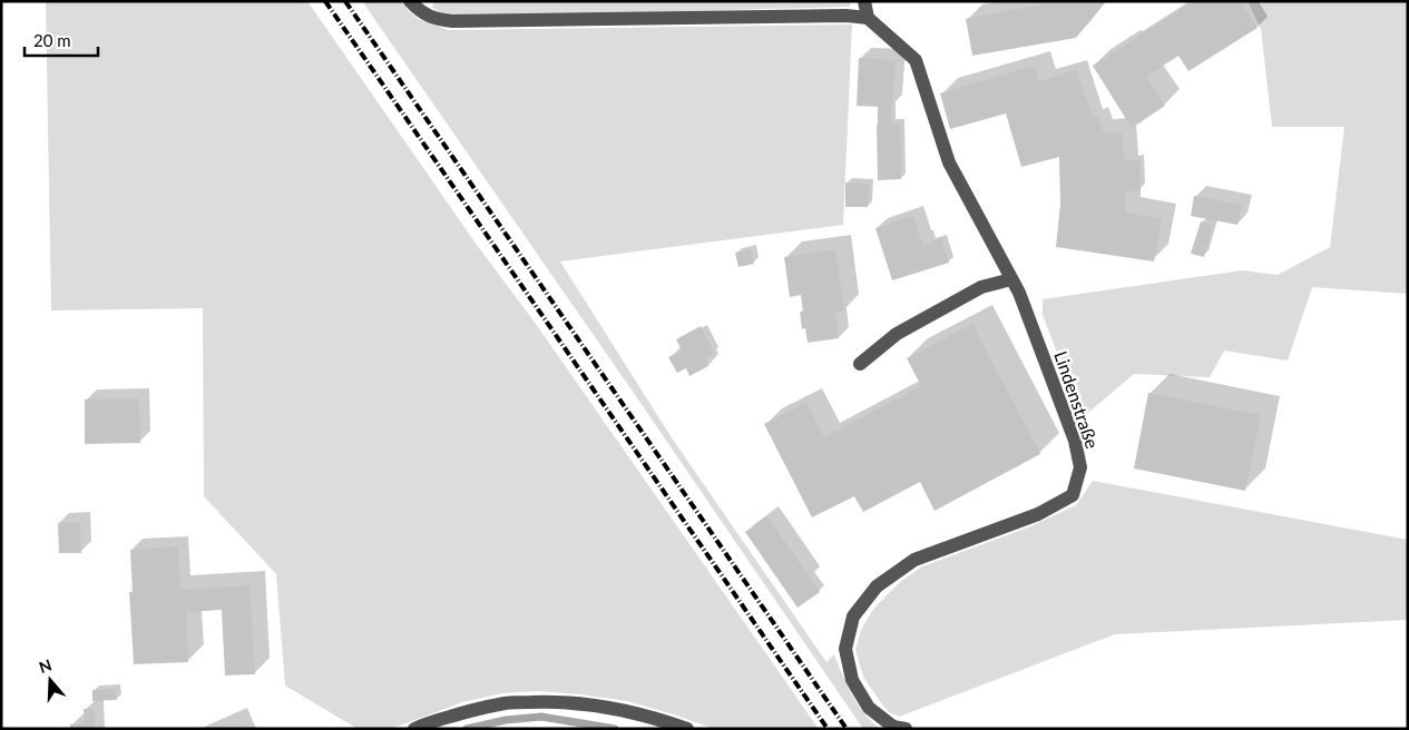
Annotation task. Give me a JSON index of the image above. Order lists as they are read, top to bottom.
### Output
{
  "streets": {
    "street": ["Lindenstraße"]
  },
  "scale_bar": "20 m",
  "north": "top"
}
